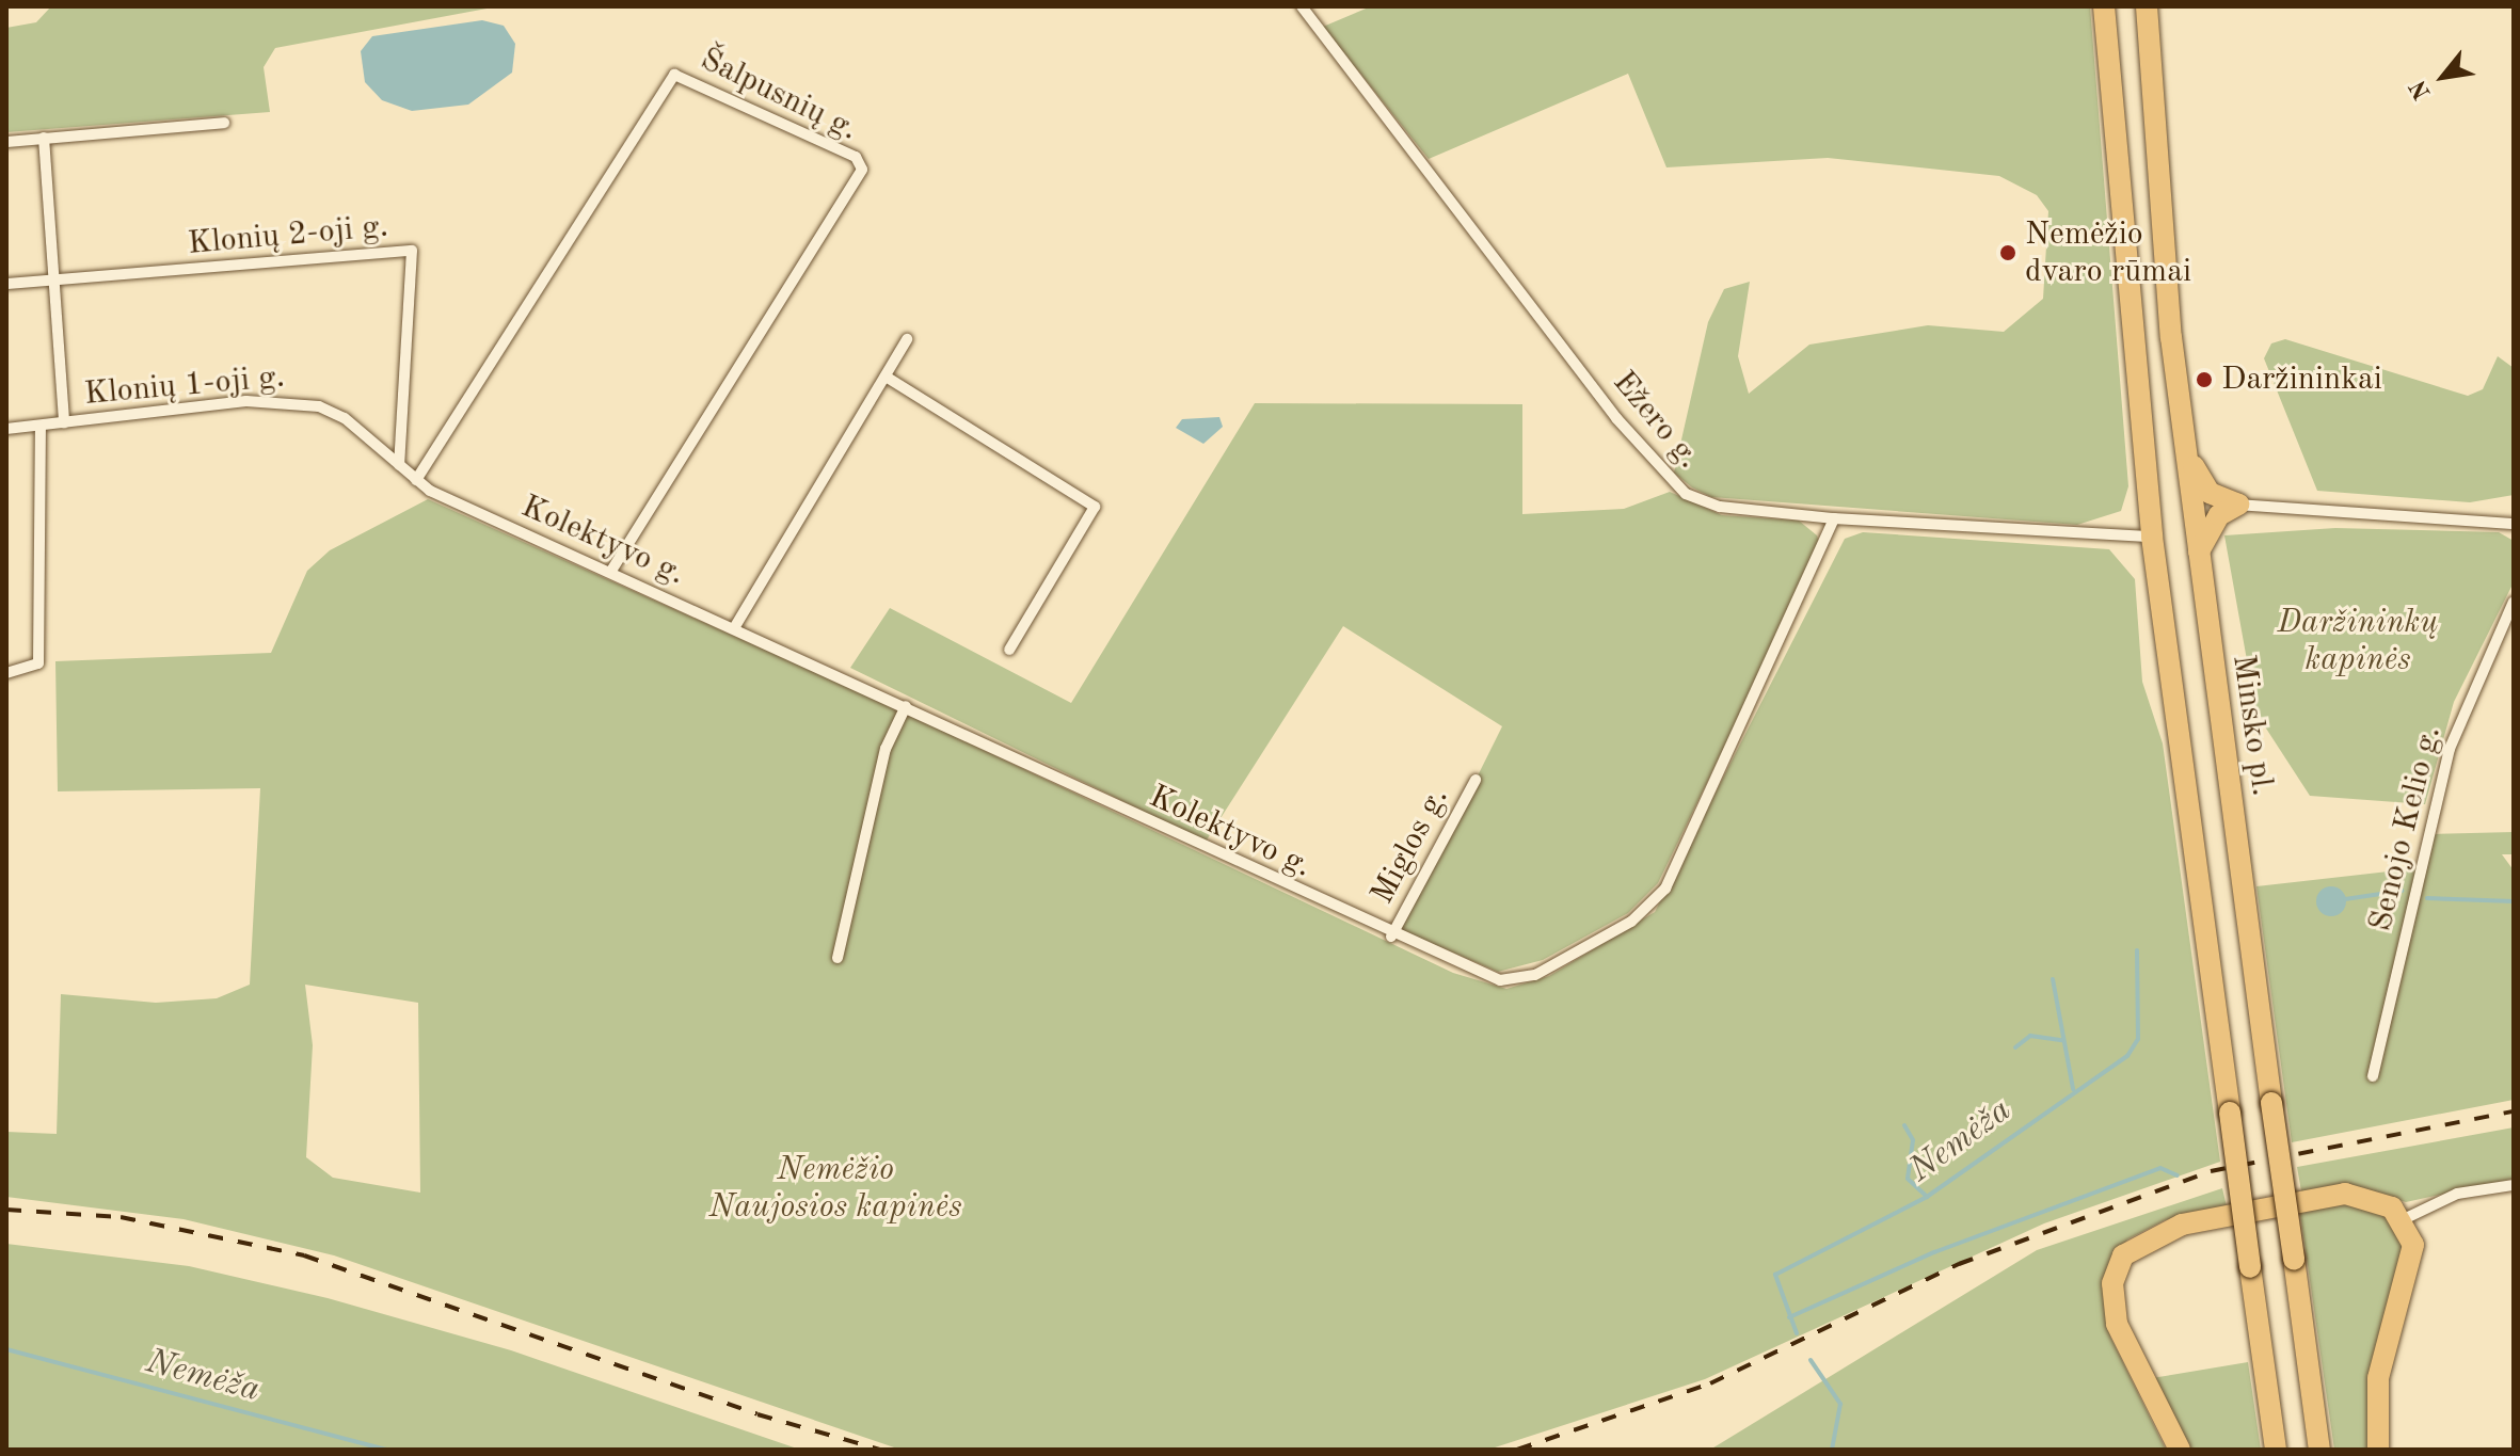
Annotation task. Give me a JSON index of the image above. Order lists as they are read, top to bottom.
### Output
{
  "streets": {
    "highway": ["Minsko pl."],
    "street": [
      "Šalpusnių g.",
      "Klonių 2-oji g.",
      "Klonių 1-oji g.",
      "Ežero g.",
      "Kolektyvo g.",
      "Senojo Kelio g.",
      "Miglos g."
    ]
  },
  "crossings": [
    ["Šalpusnių g.", "Kolektyvo g."],
    ["Klonių 2-oji g.", "Klonių 1-oji g."],
    ["Klonių 2-oji g.", "Kolektyvo g."],
    ["Klonių 1-oji g.", "Kolektyvo g."],
    ["Ežero g.", "Kolektyvo g."],
    ["Kolektyvo g.", "Miglos g."]
  ],
  "water": ["Nemėža"],
  "parks": ["Daržininkų kapinės", "Nemėžio Naujosios kapinės"],
  "places": ["Nemėžio dvaro rūmai", "Daržininkai"],
  "north": "bottom left"
}
